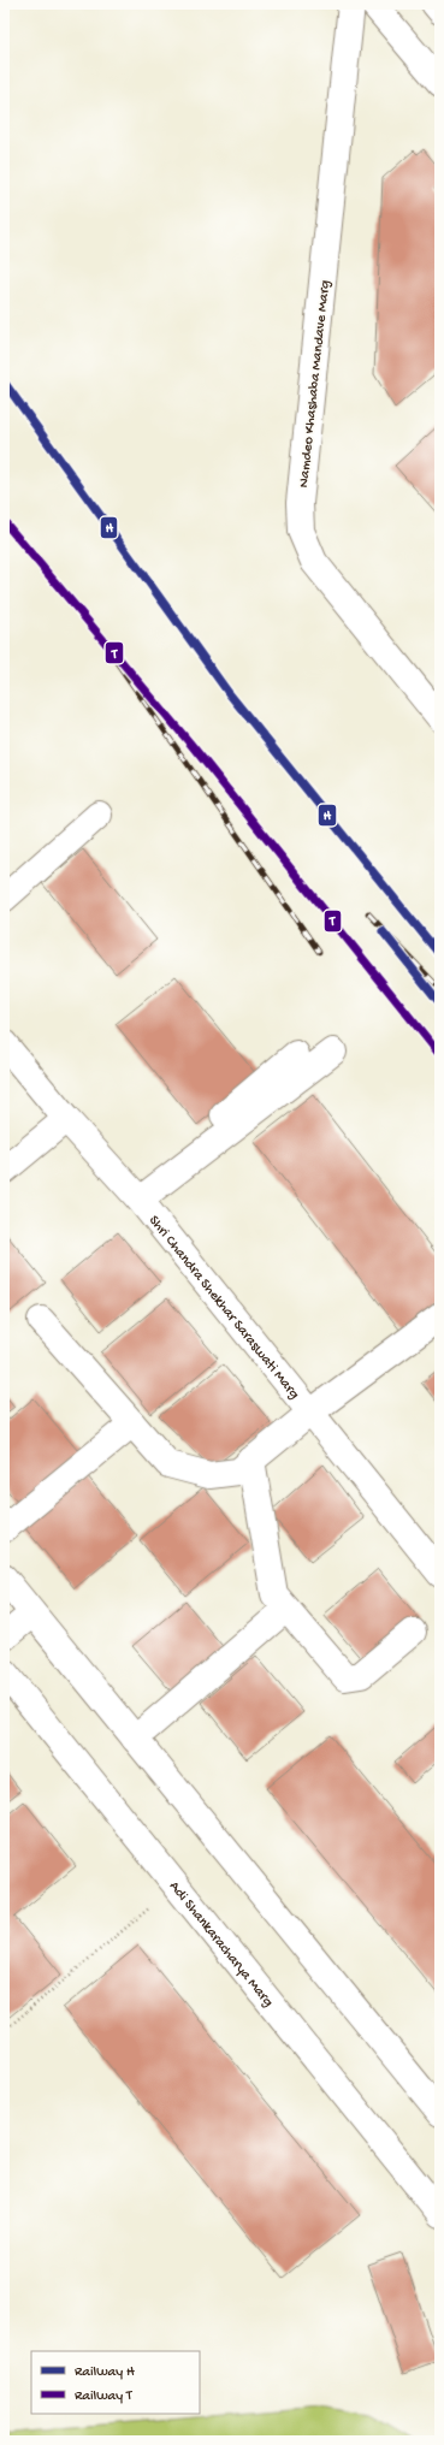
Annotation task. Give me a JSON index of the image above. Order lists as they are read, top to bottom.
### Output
{
  "streets": {
    "street": ["Namdeo Khashaba Mandave Marg", "Shri Chandra Shekhar Saraswati Marg", "Adi Shankaracharya Marg"]
  },
  "lines": ["rail line H", "rail line T"],
  "legend": ["Railway H", "Railway T"]
}
